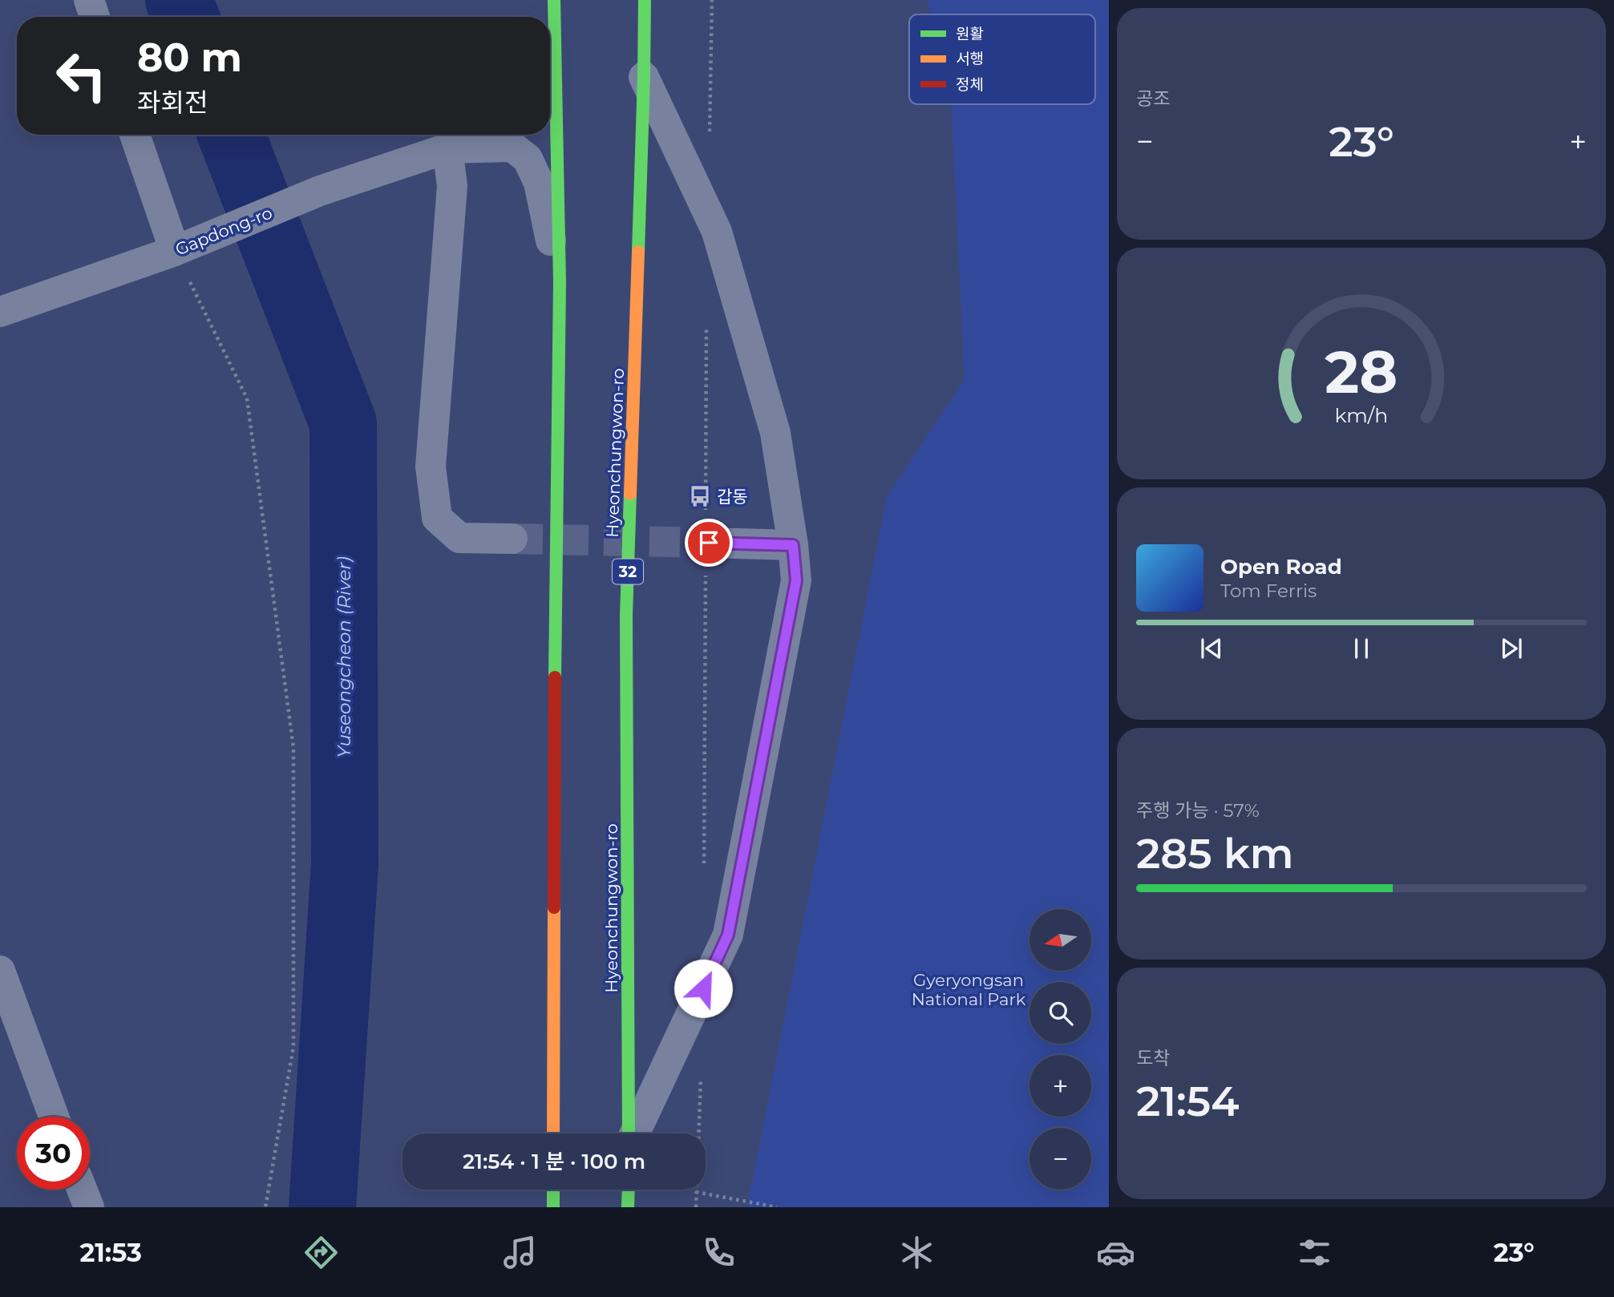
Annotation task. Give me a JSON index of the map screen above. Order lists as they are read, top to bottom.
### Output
{
  "streets": {
    "main road": ["Hyeonchungwon-ro", "32"],
    "street": ["Gapdong-ro"]
  },
  "water": ["Yuseongcheon (River)"],
  "parks": ["Gyeryongsan National Park"],
  "places": {
    "bus stop": ["갑동"]
  },
  "legend": ["원활", "서행", "정체"],
  "north": "left",
  "page": {
    "tile": [
      "공조",
      ["주행 가능 · 57%", "285 km"],
      ["도착", "21:54"]
    ],
    "turn": ["80 m", "좌회전"],
    "heat": ["−", "23°", "+"],
    "song": ["Open Road", "Tom Ferris"],
    "map_buttons": ["+", "−"],
    "limit": "30",
    "trip": "21:54 · 1 분 · 100 m",
    "tabs": ["21:53", "23°"],
    "gauge": ["28", "km/h"]
  }
}
